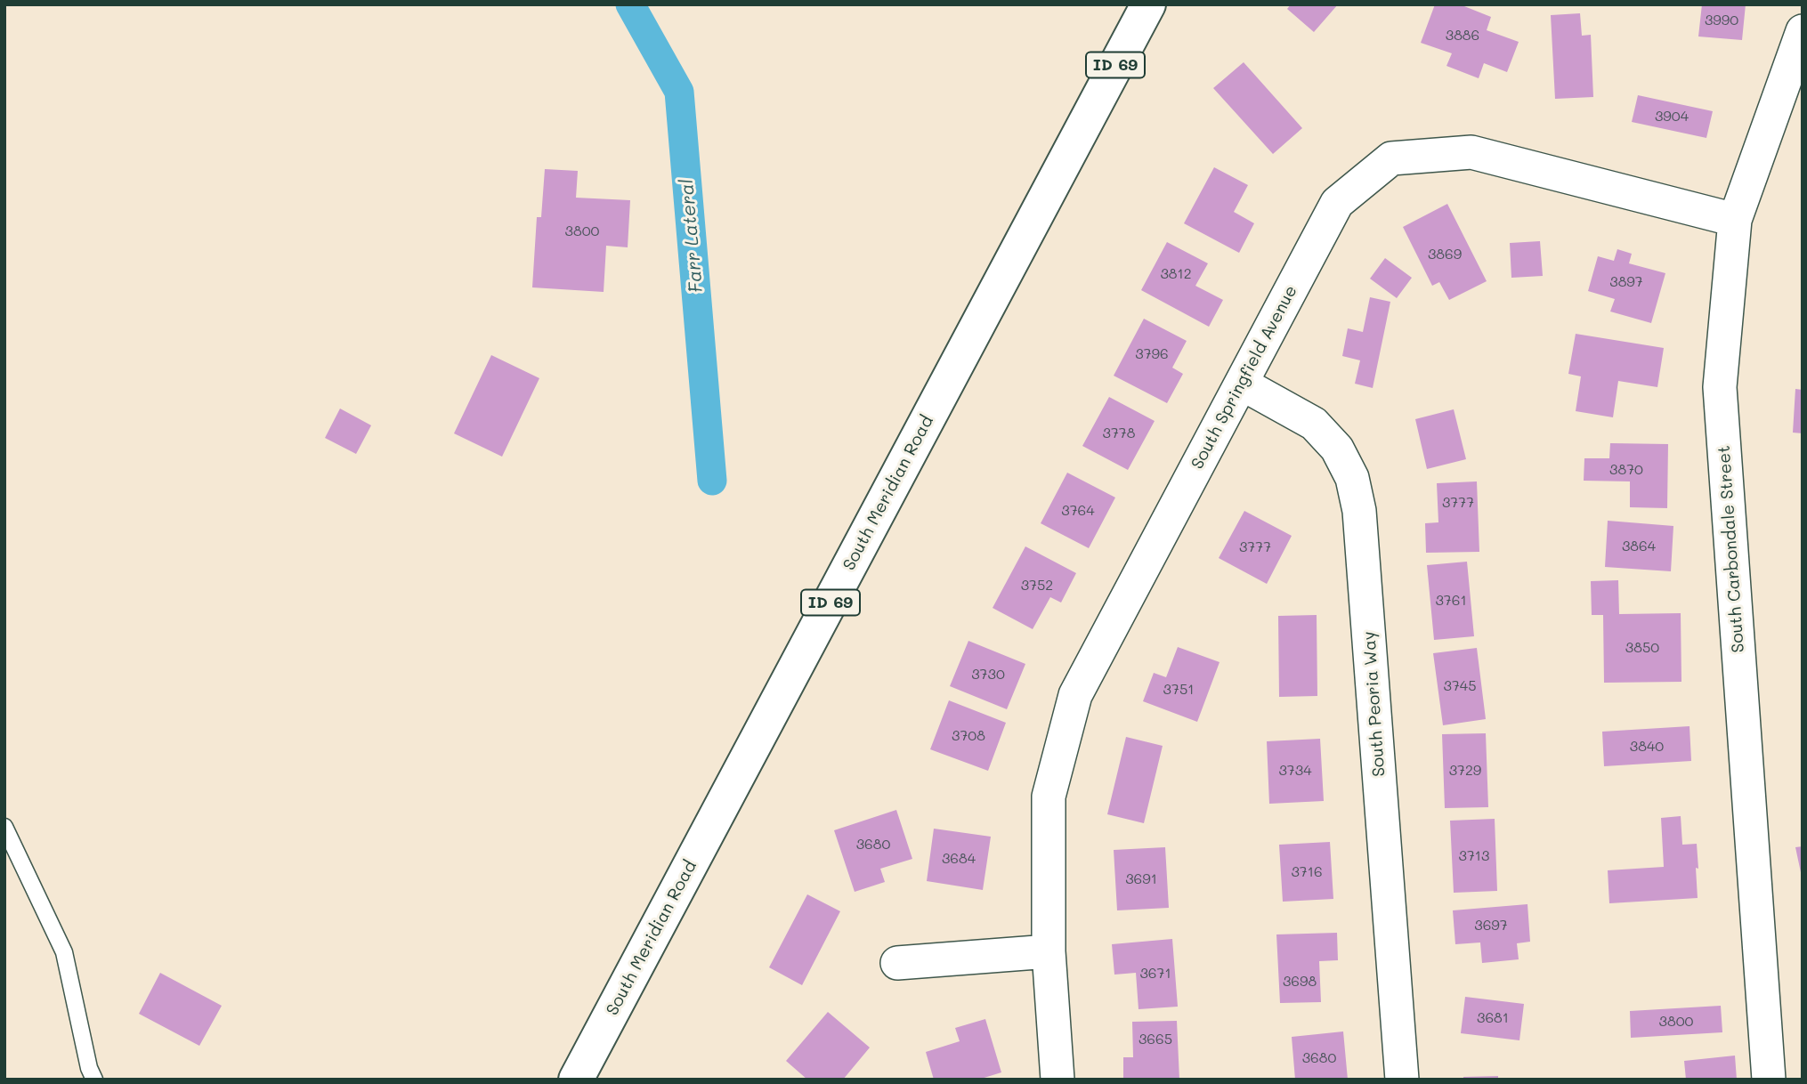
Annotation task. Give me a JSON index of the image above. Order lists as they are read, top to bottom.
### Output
{
  "streets": {
    "main road": ["ID 69", "South Meridian Road"],
    "street": ["South Springfield Avenue", "South Carbondale Street", "South Peoria Way"]
  },
  "crossings": [
    ["South Springfield Avenue", "South Carbondale Street"],
    ["South Springfield Avenue", "South Peoria Way"]
  ],
  "water": ["Farr Lateral"],
  "house_numbers": [
    "3990",
    "3886",
    "3904",
    "3800",
    "3869",
    "3812",
    "3897",
    "3796",
    "3778",
    "3870",
    "3777",
    "3764",
    "3864",
    "3777",
    "3752",
    "3761",
    "3850",
    "3730",
    "3745",
    "3751",
    "3708",
    "3840",
    "3734",
    "3729",
    "3680",
    "3713",
    "3684",
    "3716",
    "3691",
    "3697",
    "3671",
    "3698",
    "3681",
    "3800",
    "3665",
    "3680"
  ]
}
